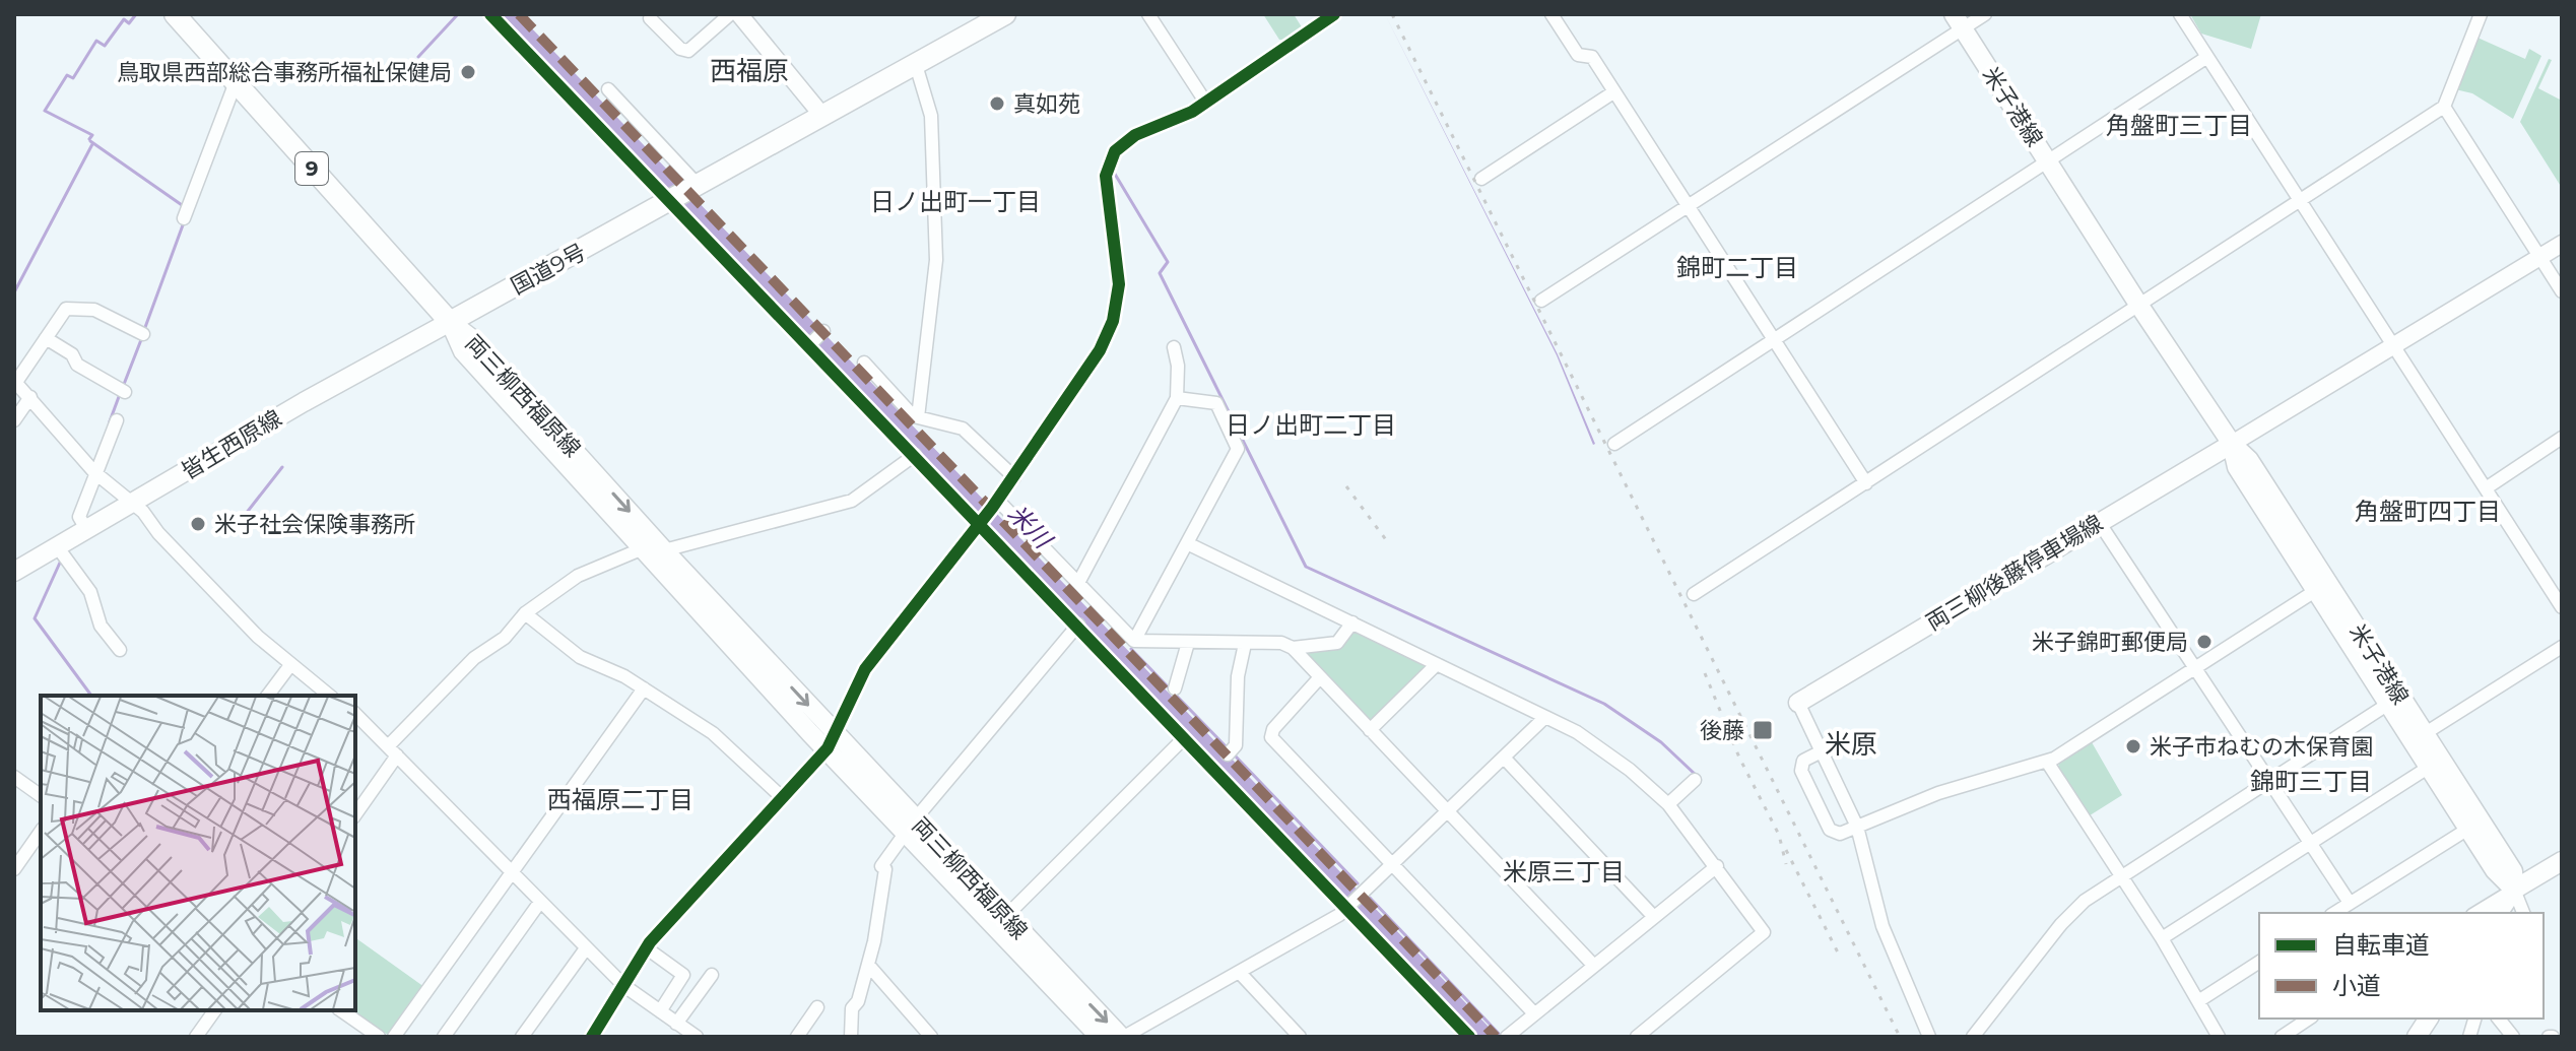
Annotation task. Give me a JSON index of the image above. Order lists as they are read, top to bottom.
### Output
{
  "streets": {
    "highway": ["9", "国道9号"],
    "main road": [
      "米子港線",
      "両三柳西福原線",
      "皆生西原線",
      "両三柳後藤停車場線"
    ]
  },
  "crossings": [
    ["米子港線", "両三柳後藤停車場線"],
    ["9", "国道9号"],
    ["9", "両三柳西福原線"],
    ["9", "皆生西原線"],
    ["国道9号", "両三柳西福原線"],
    ["国道9号", "皆生西原線"],
    ["両三柳西福原線", "皆生西原線"]
  ],
  "districts": [
    "西福原",
    "角盤町三丁目",
    "日ノ出町一丁目",
    "錦町二丁目",
    "日ノ出町二丁目",
    "角盤町四丁目",
    "米原",
    "錦町三丁目",
    "西福原二丁目",
    "米原三丁目"
  ],
  "water": ["米川"],
  "places": {
    "other": [
      "鳥取県西部総合事務所福祉保健局",
      "真如苑",
      "米子社会保険事務所",
      "米子錦町郵便局",
      "米子市ねむの木保育園"
    ],
    "transit": ["後藤"]
  },
  "legend": ["自転車道", "小道"]
}
